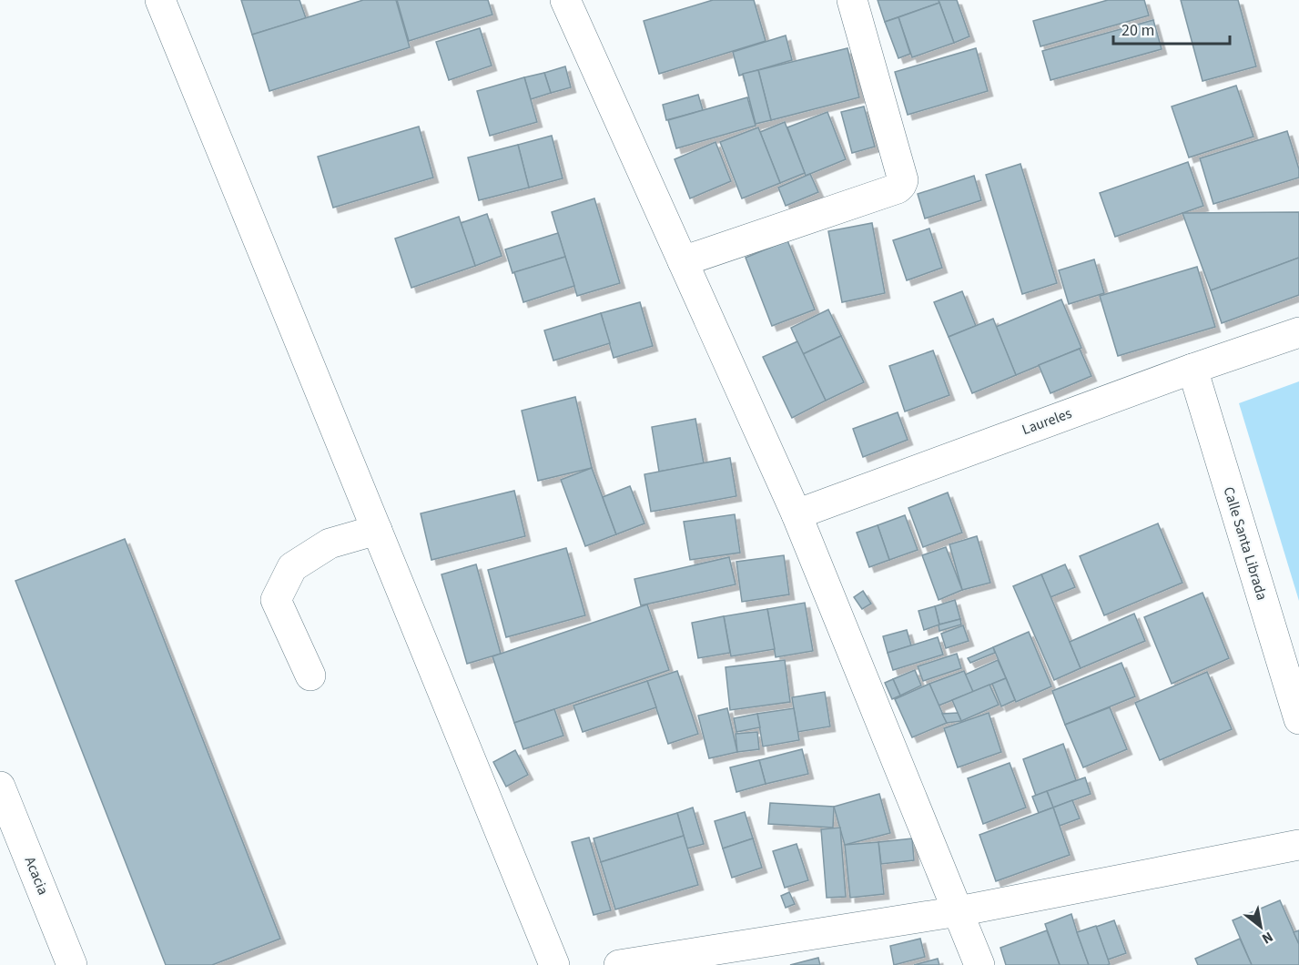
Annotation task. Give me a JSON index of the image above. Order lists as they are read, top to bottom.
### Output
{
  "streets": {
    "street": ["Laureles", "Calle Santa Librada", "Acacia"]
  },
  "crossings": [
    ["Laureles", "Calle Santa Librada"]
  ],
  "scale_bar": "20 m",
  "north": "bottom right"
}
